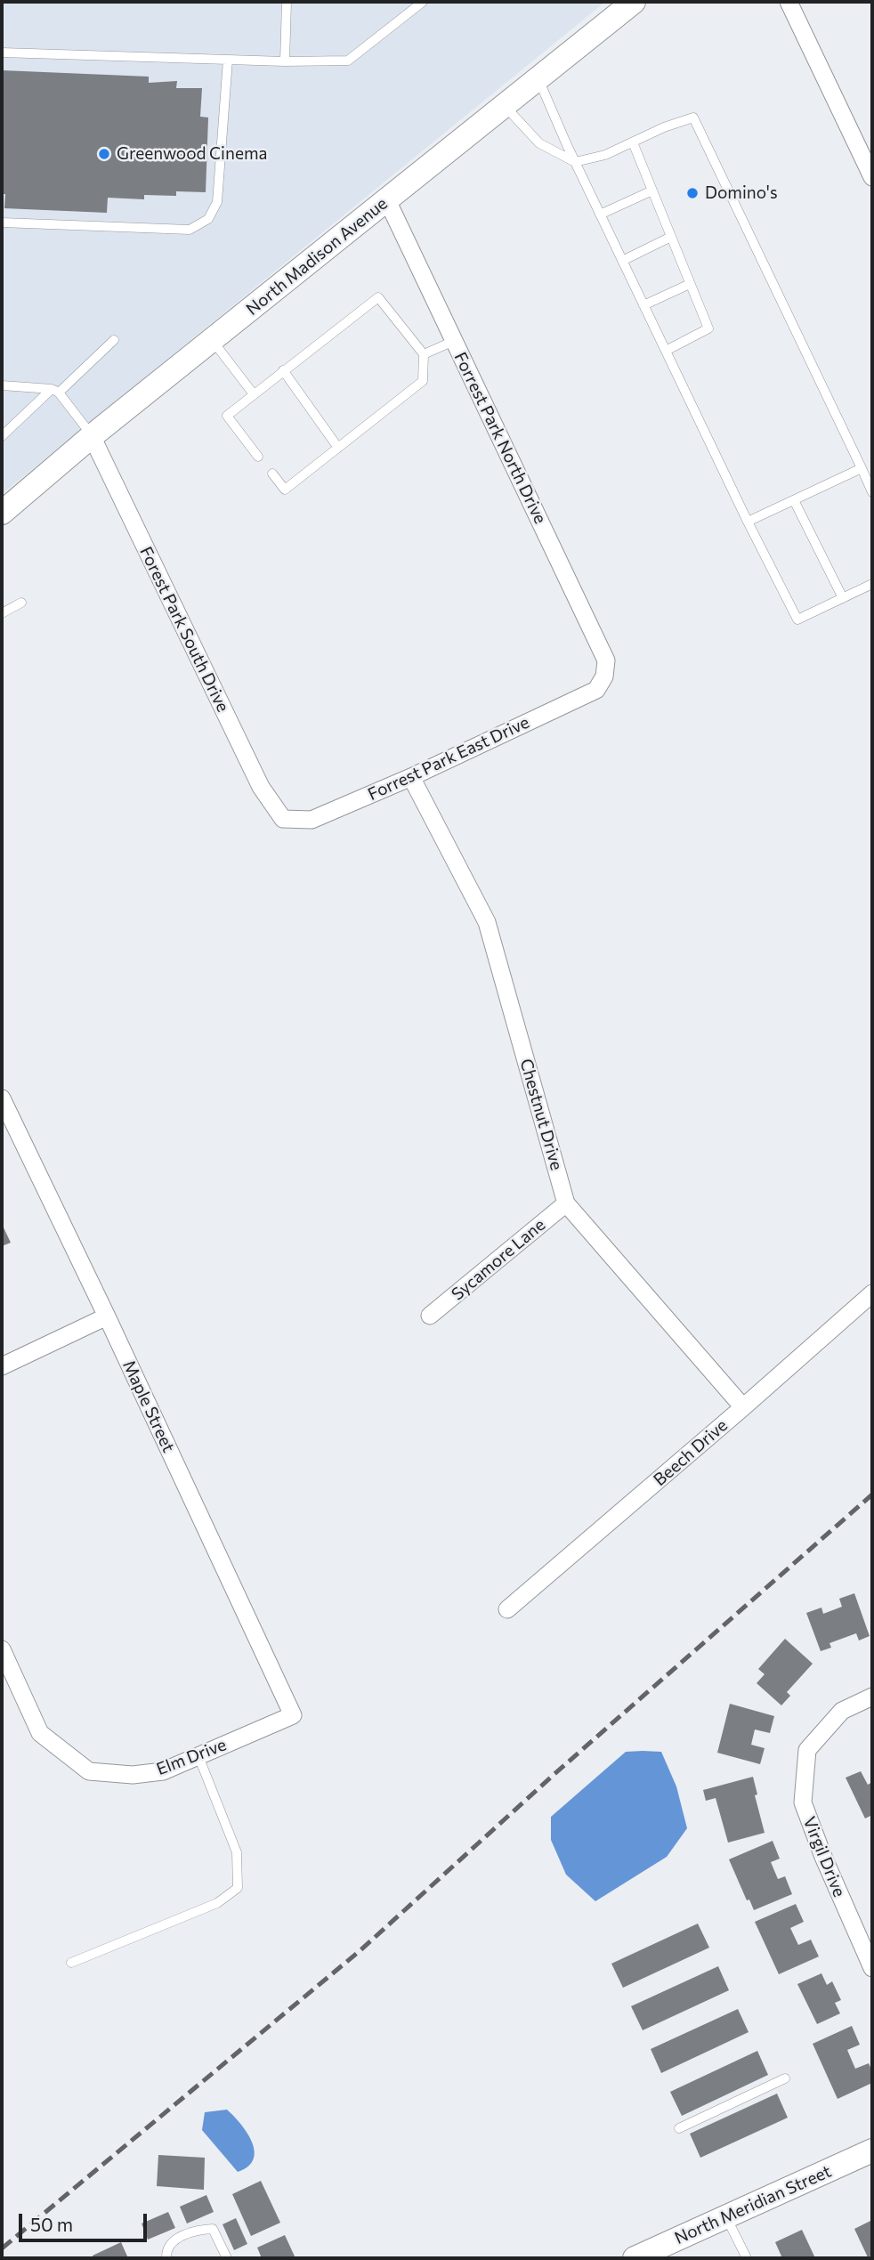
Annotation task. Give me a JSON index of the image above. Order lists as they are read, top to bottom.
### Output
{
  "streets": {
    "main road": ["North Madison Avenue", "North Meridian Street"],
    "street": [
      "Forrest Park North Drive",
      "Forest Park South Drive",
      "Forrest Park East Drive",
      "Chestnut Drive",
      "Sycamore Lane",
      "Maple Street",
      "Beech Drive",
      "Elm Drive",
      "Virgil Drive"
    ]
  },
  "crossings": [
    ["North Madison Avenue", "Forrest Park North Drive"],
    ["North Madison Avenue", "Forest Park South Drive"],
    ["Forrest Park North Drive", "Forrest Park East Drive"],
    ["Forest Park South Drive", "Forrest Park East Drive"],
    ["Forrest Park East Drive", "Chestnut Drive"],
    ["Chestnut Drive", "Sycamore Lane"],
    ["Chestnut Drive", "Beech Drive"],
    ["Maple Street", "Elm Drive"]
  ],
  "places": ["Greenwood Cinema", "Domino's"],
  "scale_bar": "50 m"
}
